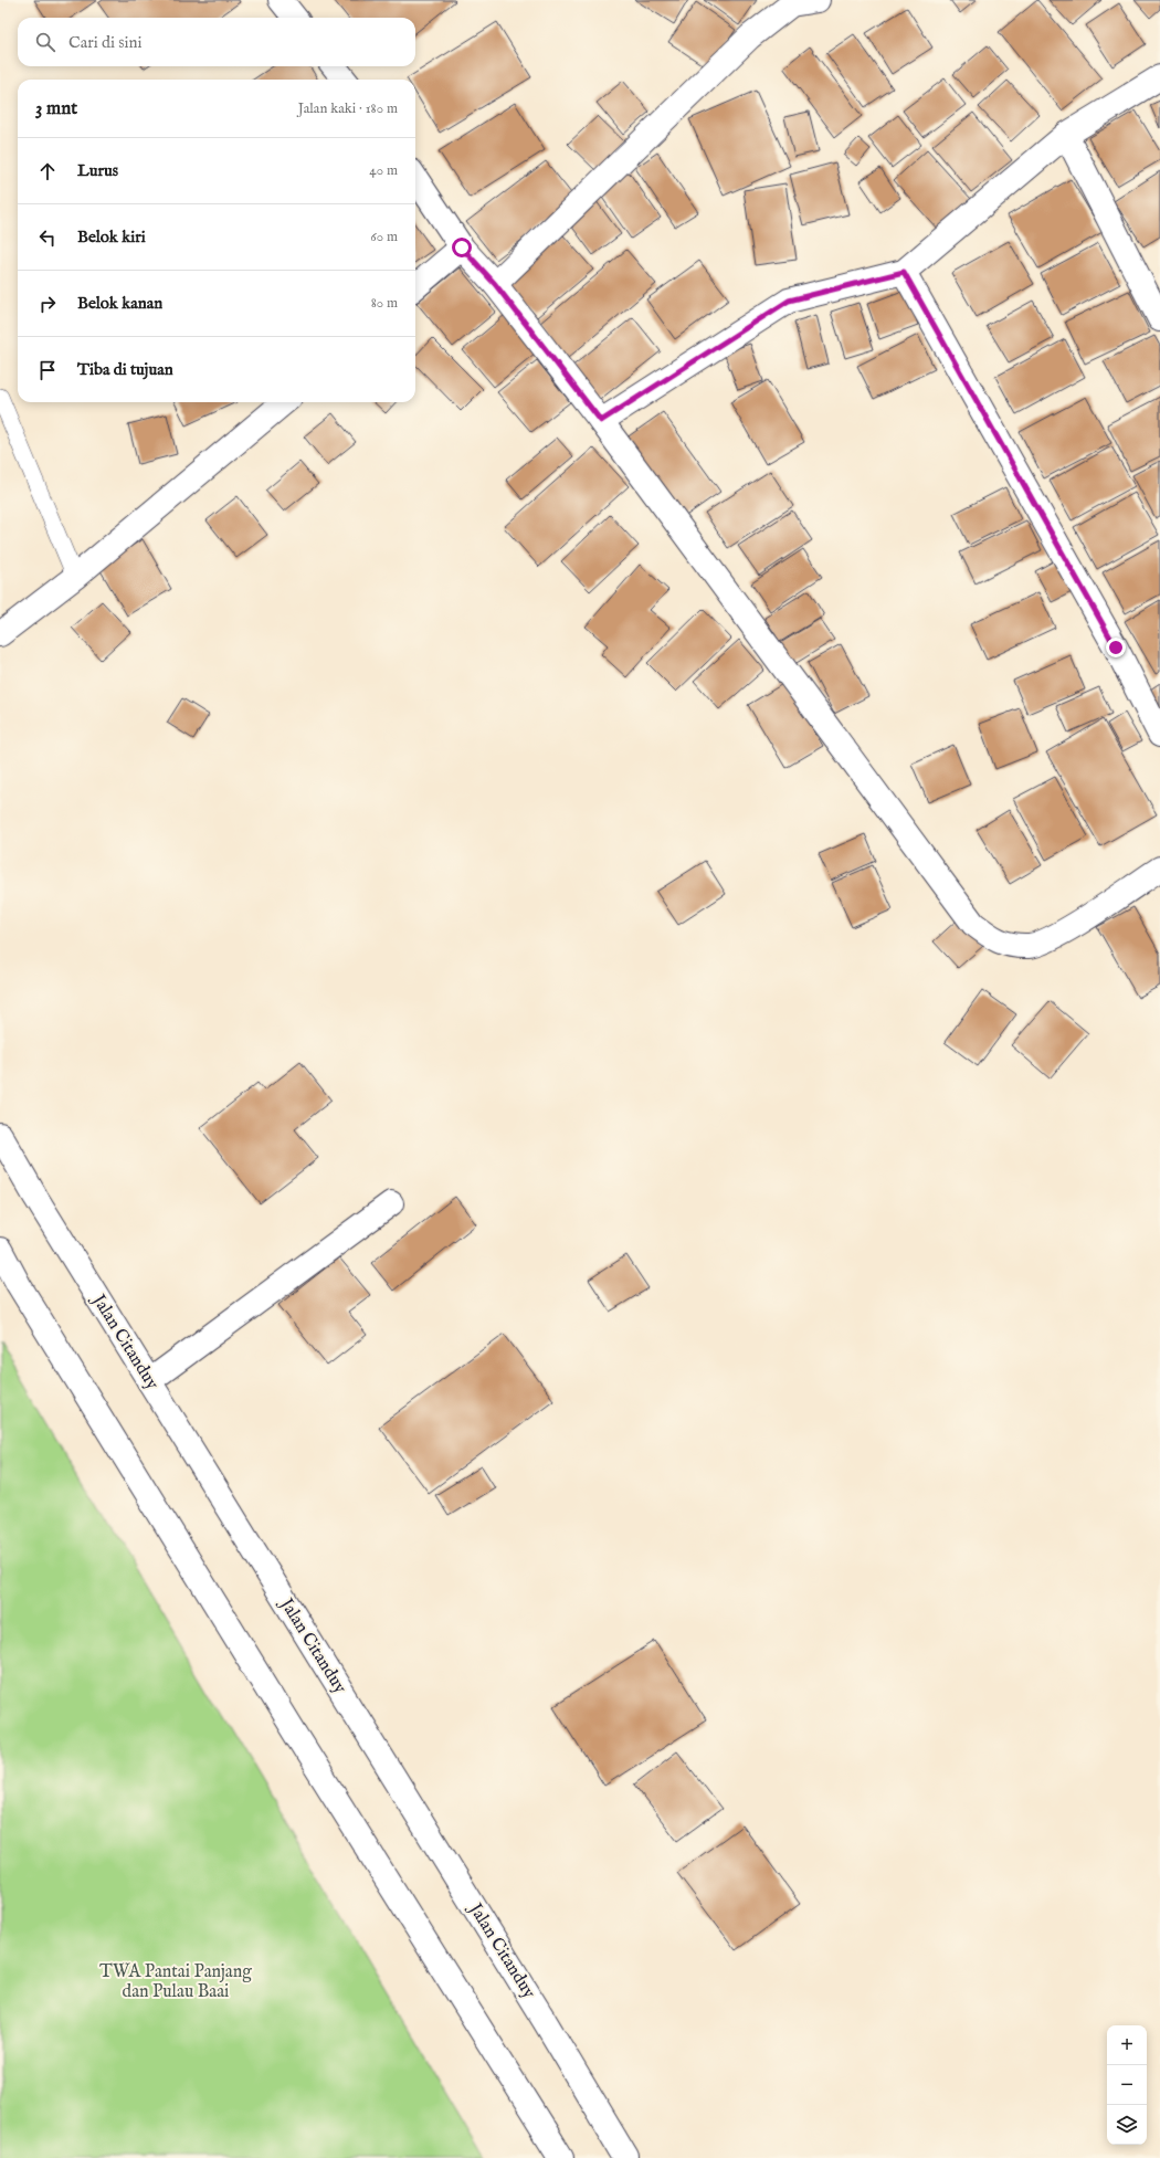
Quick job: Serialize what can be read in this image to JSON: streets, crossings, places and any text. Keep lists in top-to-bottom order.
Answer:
{
  "streets": {
    "street": ["Jalan Citanduy"]
  },
  "parks": ["TWA Pantai Panjang dan Pulau Baai"],
  "page": {
    "search": "Cari di sini",
    "heading": ["3 mnt", "Jalan kaki · 180 m"],
    "list": [
      ["Lurus", "40 m"],
      ["Belok kiri", "60 m"],
      ["Belok kanan", "80 m"],
      "Tiba di tujuan"
    ],
    "map_buttons": ["+", "−"]
  }
}
